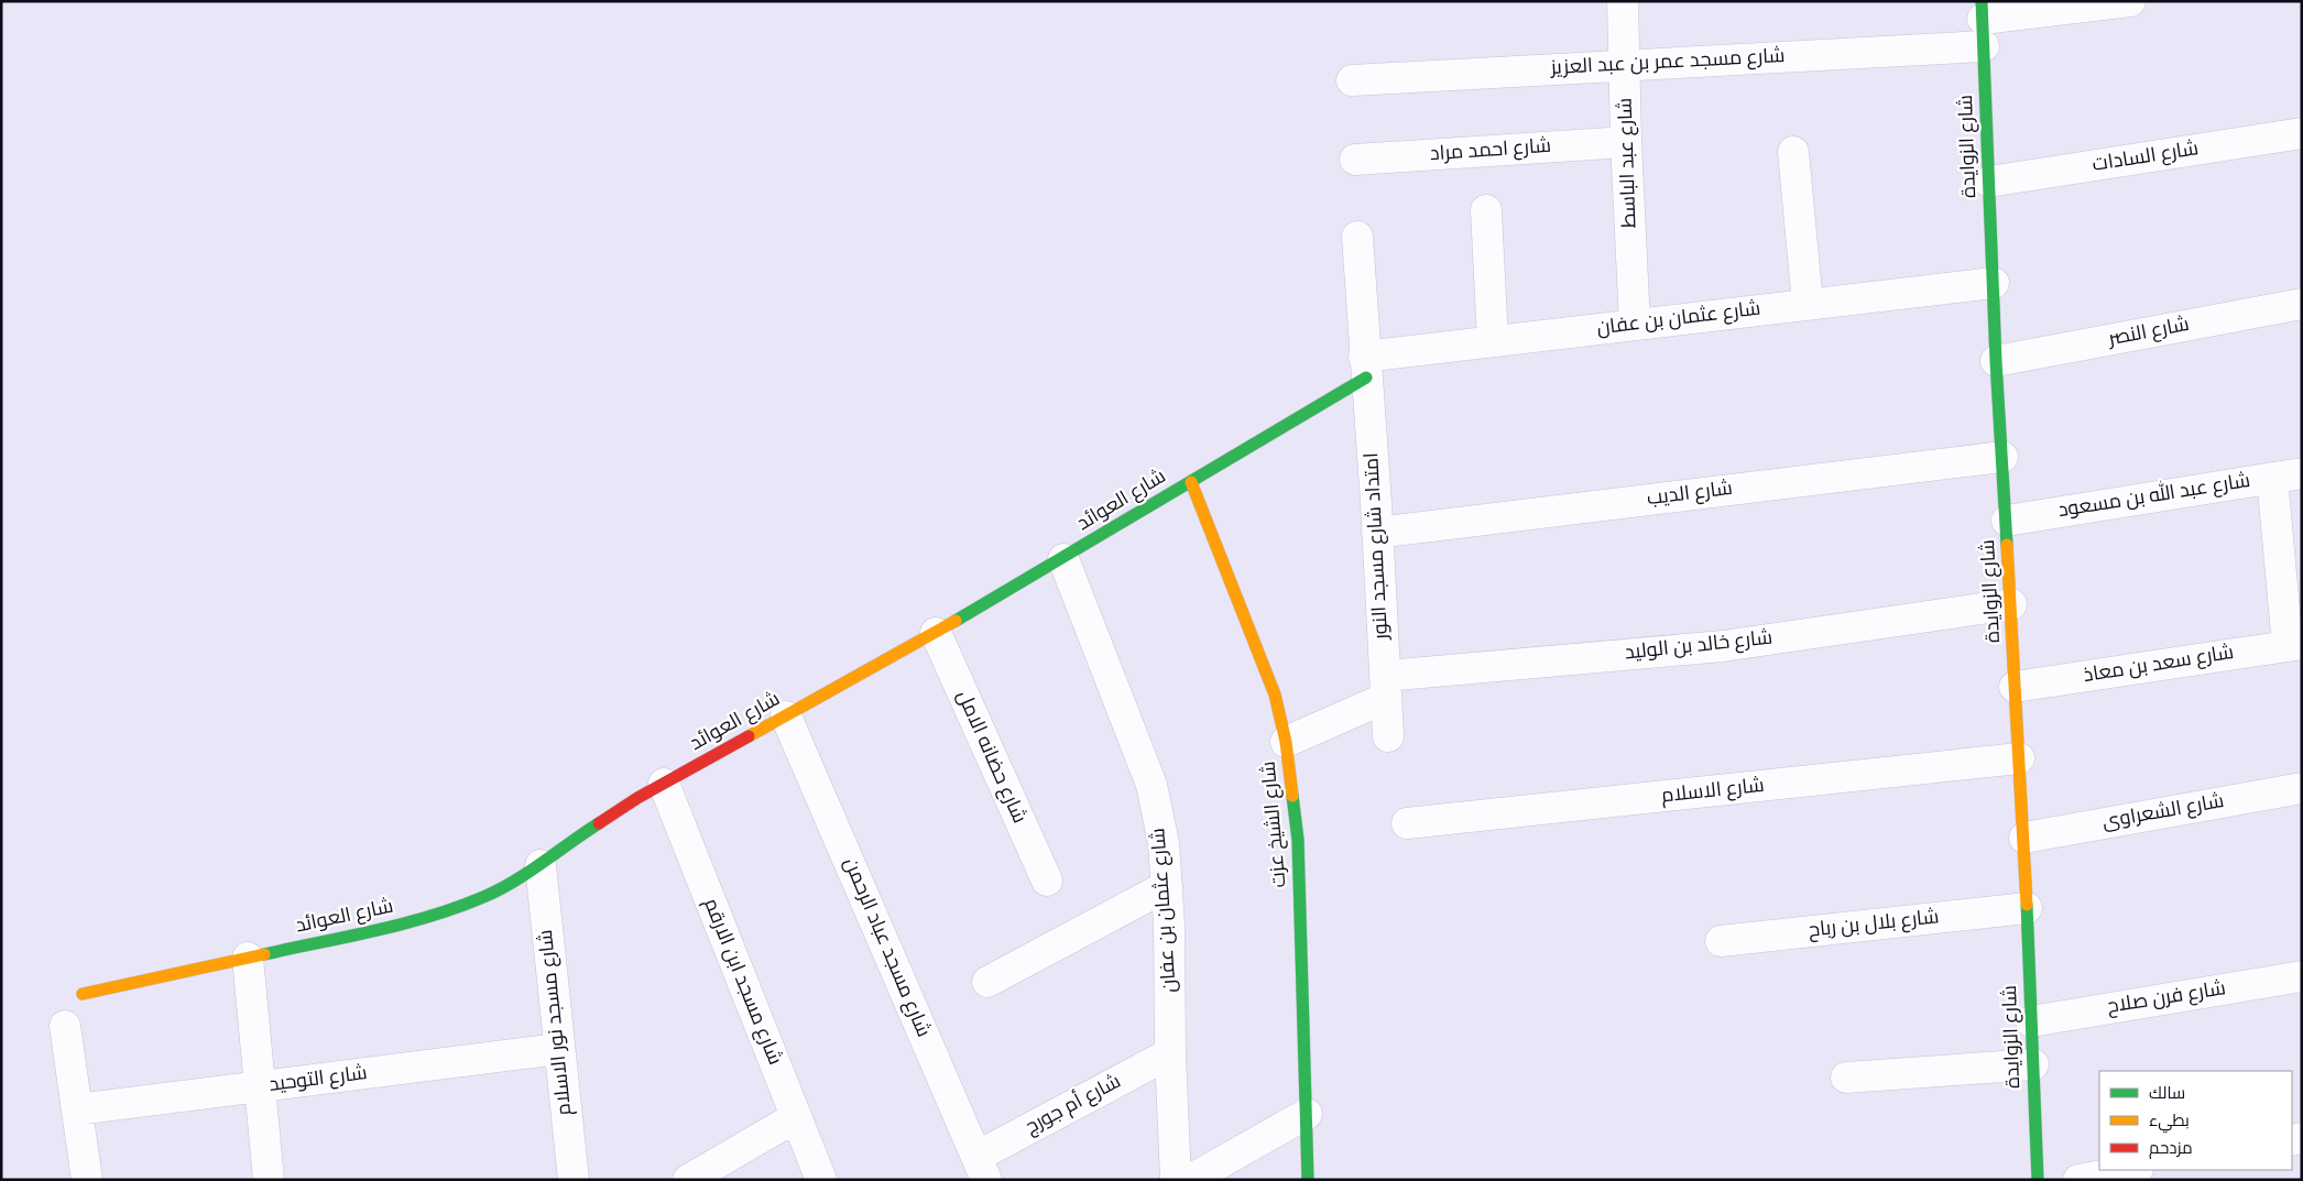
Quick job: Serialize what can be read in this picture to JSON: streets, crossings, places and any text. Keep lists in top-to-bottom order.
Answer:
{
  "streets": {
    "street": [
      "شارع مسجد عمر بن عبد العزيز",
      "شارع الزوايدة",
      "شارع احمد مراد",
      "شارع السادات",
      "شارع عبد الباسط",
      "شارع عثمان بن عفان",
      "شارع النصر",
      "شارع الديب",
      "شارع عبد الله بن مسعود",
      "شارع العوائد",
      "امتداد شارع مسجد النور",
      "شارع خالد بن الوليد",
      "شارع سعد بن معاذ",
      "شارع حضانه الامل",
      "شارع الاسلام",
      "شارع الشعراوى",
      "شارع الشيخ عزت",
      "شارع بلال بن رباح",
      "شارع مسجد عباد الرحمن",
      "شارع مسجد ابن الارقم",
      "شارع فرن صلاح",
      "شارع مسجد نور الاسلام",
      "شارع التوحيد",
      "شارع أم جورج"
    ]
  },
  "crossings": [
    ["شارع مسجد عمر بن عبد العزيز", "شارع الزوايدة"],
    ["شارع مسجد عمر بن عبد العزيز", "شارع عبد الباسط"],
    ["شارع الزوايدة", "شارع السادات"],
    ["شارع الزوايدة", "شارع عثمان بن عفان"],
    ["شارع الزوايدة", "شارع النصر"],
    ["شارع الزوايدة", "شارع الديب"],
    ["شارع الزوايدة", "شارع عبد الله بن مسعود"],
    ["شارع الزوايدة", "شارع خالد بن الوليد"],
    ["شارع الزوايدة", "شارع سعد بن معاذ"],
    ["شارع الزوايدة", "شارع الاسلام"],
    ["شارع الزوايدة", "شارع الشعراوى"],
    ["شارع الزوايدة", "شارع بلال بن رباح"],
    ["شارع الزوايدة", "شارع فرن صلاح"],
    ["شارع احمد مراد", "شارع عبد الباسط"],
    ["شارع عبد الباسط", "شارع عثمان بن عفان"],
    ["شارع عثمان بن عفان", "شارع العوائد"],
    ["شارع عثمان بن عفان", "امتداد شارع مسجد النور"],
    ["شارع عثمان بن عفان", "شارع أم جورج"],
    ["شارع الديب", "امتداد شارع مسجد النور"],
    ["شارع العوائد", "امتداد شارع مسجد النور"],
    ["شارع العوائد", "شارع حضانه الامل"],
    ["شارع العوائد", "شارع الشيخ عزت"],
    ["شارع العوائد", "شارع مسجد عباد الرحمن"],
    ["شارع العوائد", "شارع مسجد ابن الارقم"],
    ["شارع العوائد", "شارع مسجد نور الاسلام"],
    ["امتداد شارع مسجد النور", "شارع خالد بن الوليد"],
    ["شارع خالد بن الوليد", "شارع الشيخ عزت"],
    ["شارع مسجد عباد الرحمن", "شارع أم جورج"],
    ["شارع مسجد نور الاسلام", "شارع التوحيد"]
  ],
  "legend": ["سالك", "بطيء", "مزدحم"]
}
